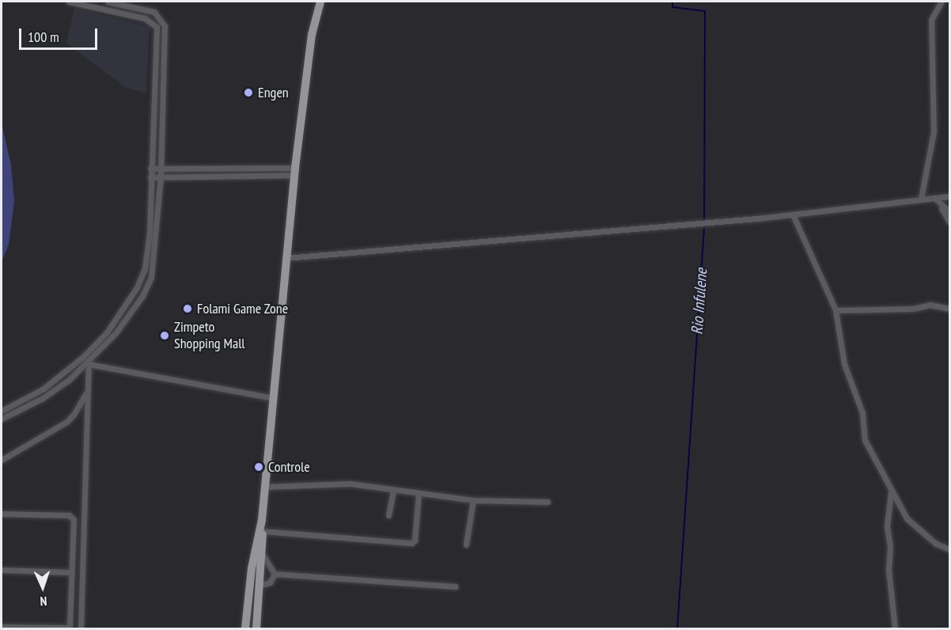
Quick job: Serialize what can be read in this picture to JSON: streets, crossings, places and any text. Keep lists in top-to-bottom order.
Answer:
{
  "water": ["Rio Infulene"],
  "places": [
    "Engen",
    "Folami Game Zone",
    "Zimpeto Shopping Mall",
    "Controle"
  ],
  "scale_bar": "100 m",
  "north": "bottom"
}
